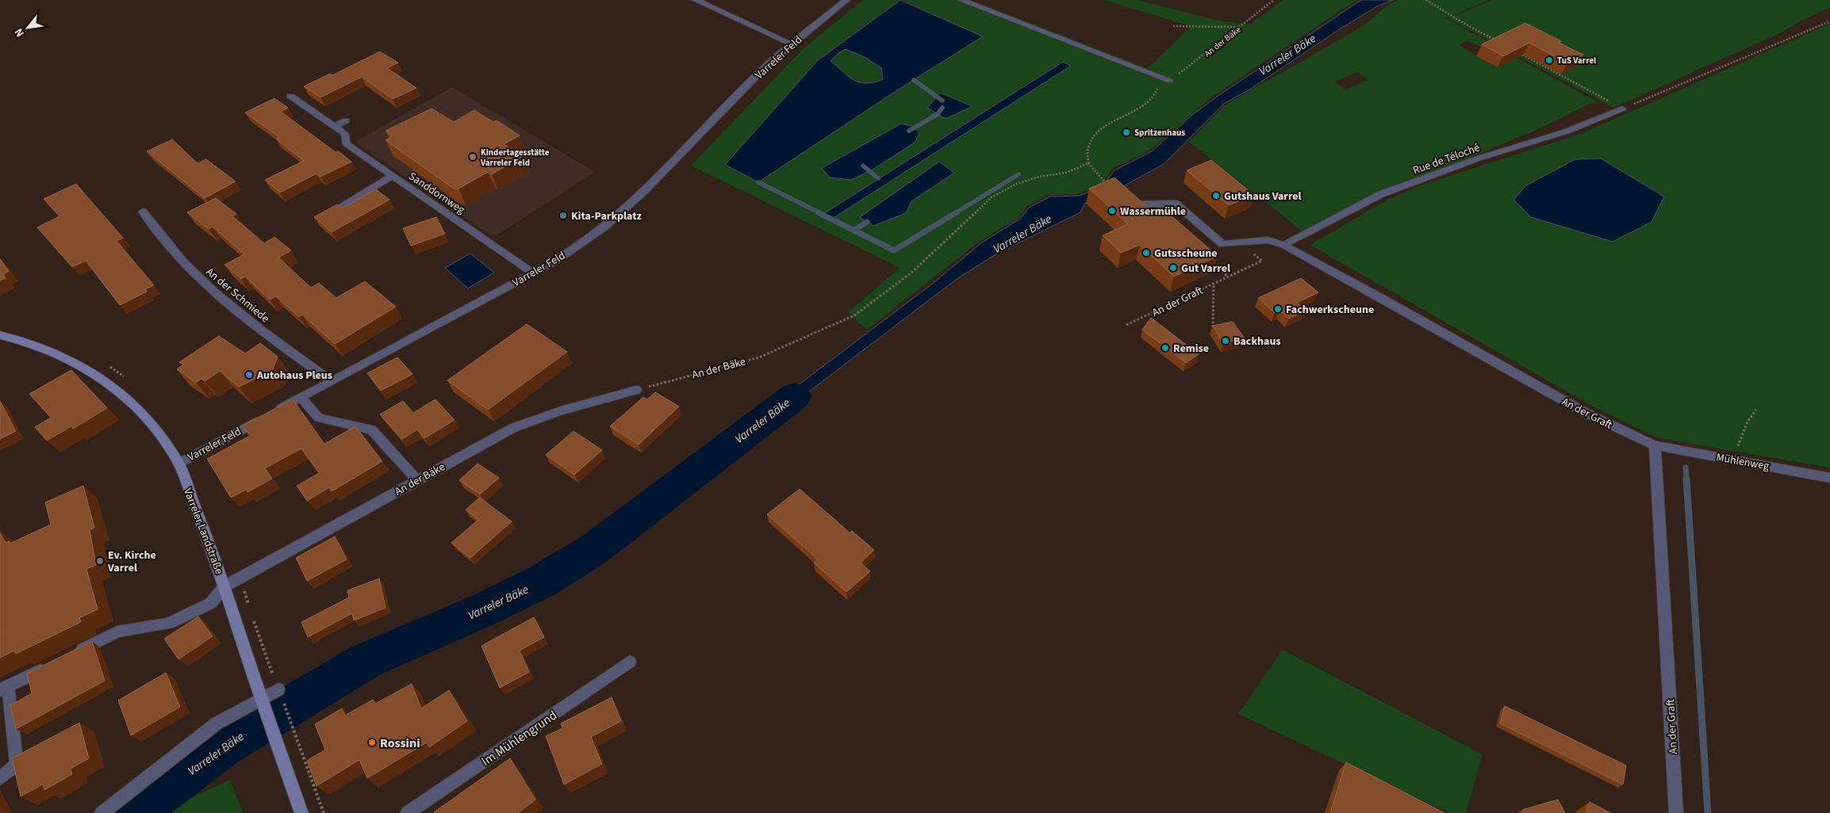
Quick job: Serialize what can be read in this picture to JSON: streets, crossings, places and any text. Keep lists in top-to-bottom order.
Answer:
{
  "streets": {
    "main road": ["Varreler Landstraße"],
    "street": [
      "An der Bäke",
      "Varreler Feld",
      "Rue de Téloché",
      "Sanddornweg",
      "An der Schmiede",
      "An der Graft",
      "Mühlenweg",
      "Im Mühlengrund"
    ]
  },
  "crossings": [
    ["An der Bäke", "Varreler Landstraße"],
    ["Varreler Feld", "Sanddornweg"],
    ["Varreler Feld", "An der Schmiede"],
    ["Varreler Feld", "Varreler Landstraße"],
    ["Rue de Téloché", "An der Graft"],
    ["An der Graft", "Mühlenweg"]
  ],
  "water": ["Varreler Bäke"],
  "places": [
    "TuS Varrel",
    "Spritzenhaus",
    "Kindertagesstätte Varreler Feld",
    "Gutshaus Varrel",
    "Wassermühle",
    "Kita-Parkplatz",
    "Gutsscheune",
    "Gut Varrel",
    "Fachwerkscheune",
    "Backhaus",
    "Remise",
    "Autohaus Pleus",
    "Ev. Kirche Varrel",
    "Rossini"
  ],
  "north": "bottom left"
}
